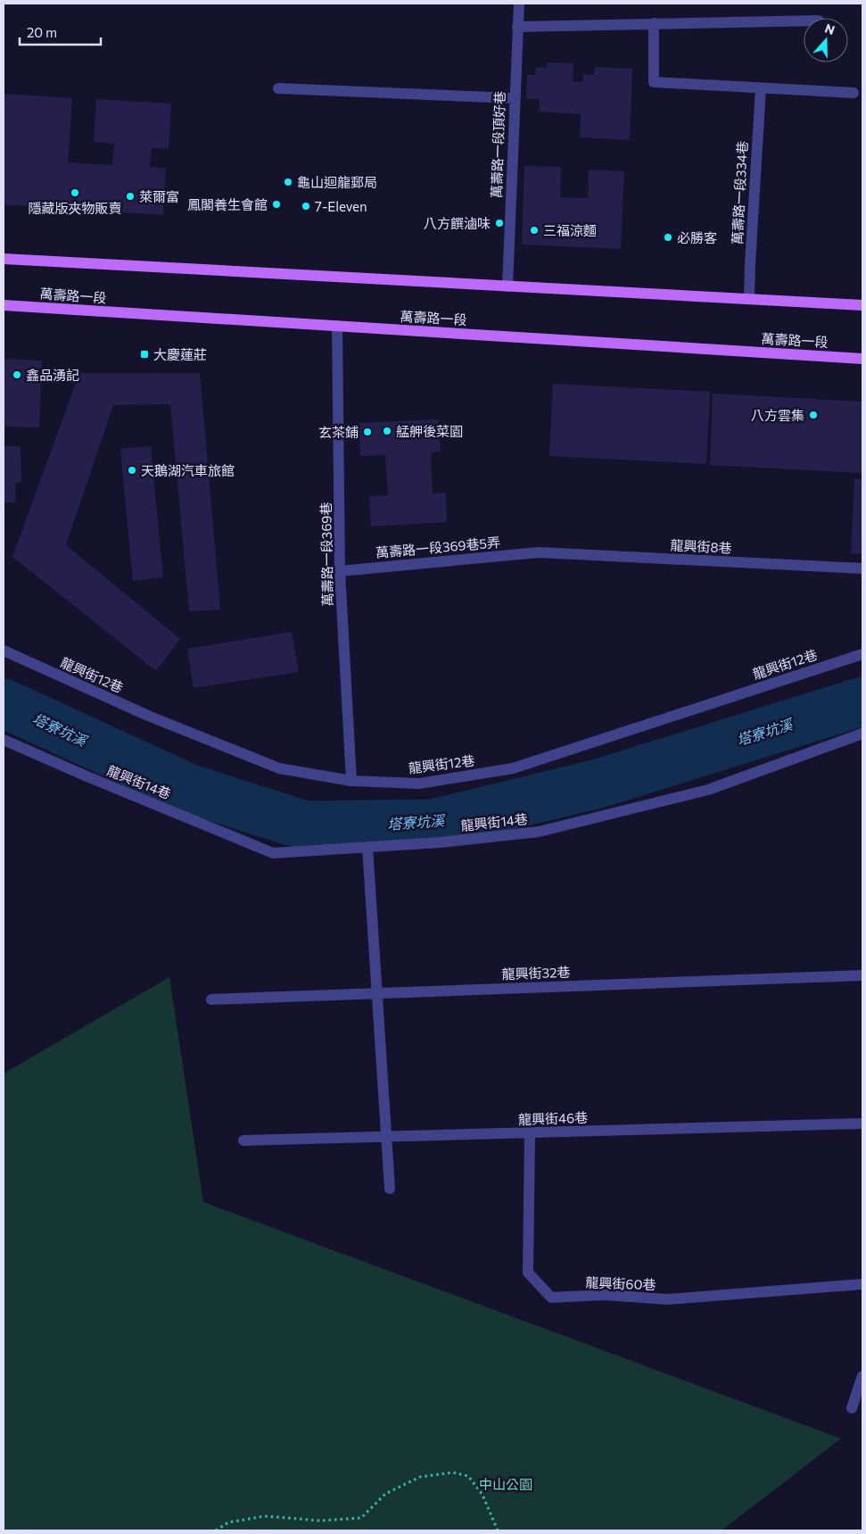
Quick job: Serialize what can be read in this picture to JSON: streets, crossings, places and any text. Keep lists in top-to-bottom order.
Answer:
{
  "streets": {
    "main road": ["萬壽路一段"],
    "lane": [
      "萬壽路一段頂好巷",
      "萬壽路一段334巷",
      "龍興街8巷",
      "萬壽路一段369巷5弄",
      "萬壽路一段369巷",
      "龍興街12巷",
      "龍興街14巷",
      "龍興街32巷",
      "龍興街46巷",
      "龍興街60巷"
    ]
  },
  "crossings": [
    ["萬壽路一段", "萬壽路一段369巷"],
    ["龍興街8巷", "萬壽路一段369巷5弄"],
    ["萬壽路一段369巷5弄", "萬壽路一段369巷"],
    ["萬壽路一段369巷", "龍興街12巷"],
    ["龍興街46巷", "龍興街60巷"]
  ],
  "water": ["塔寮坑溪"],
  "parks": ["中山公園"],
  "places": {
    "other": [
      "龜山迴龍郵局",
      "隱藏版夾物販賣",
      "萊爾富",
      "鳳閣養生會館",
      "7-Eleven",
      "八方饌滷味",
      "三福涼麵",
      "必勝客",
      "鑫品湧記",
      "八方雲集",
      "艋舺後菜園",
      "玄茶鋪",
      "天鵝湖汽車旅館"
    ],
    "transit": ["大慶蓮莊"]
  },
  "scale_bar": "20 m",
  "north": "top"
}
